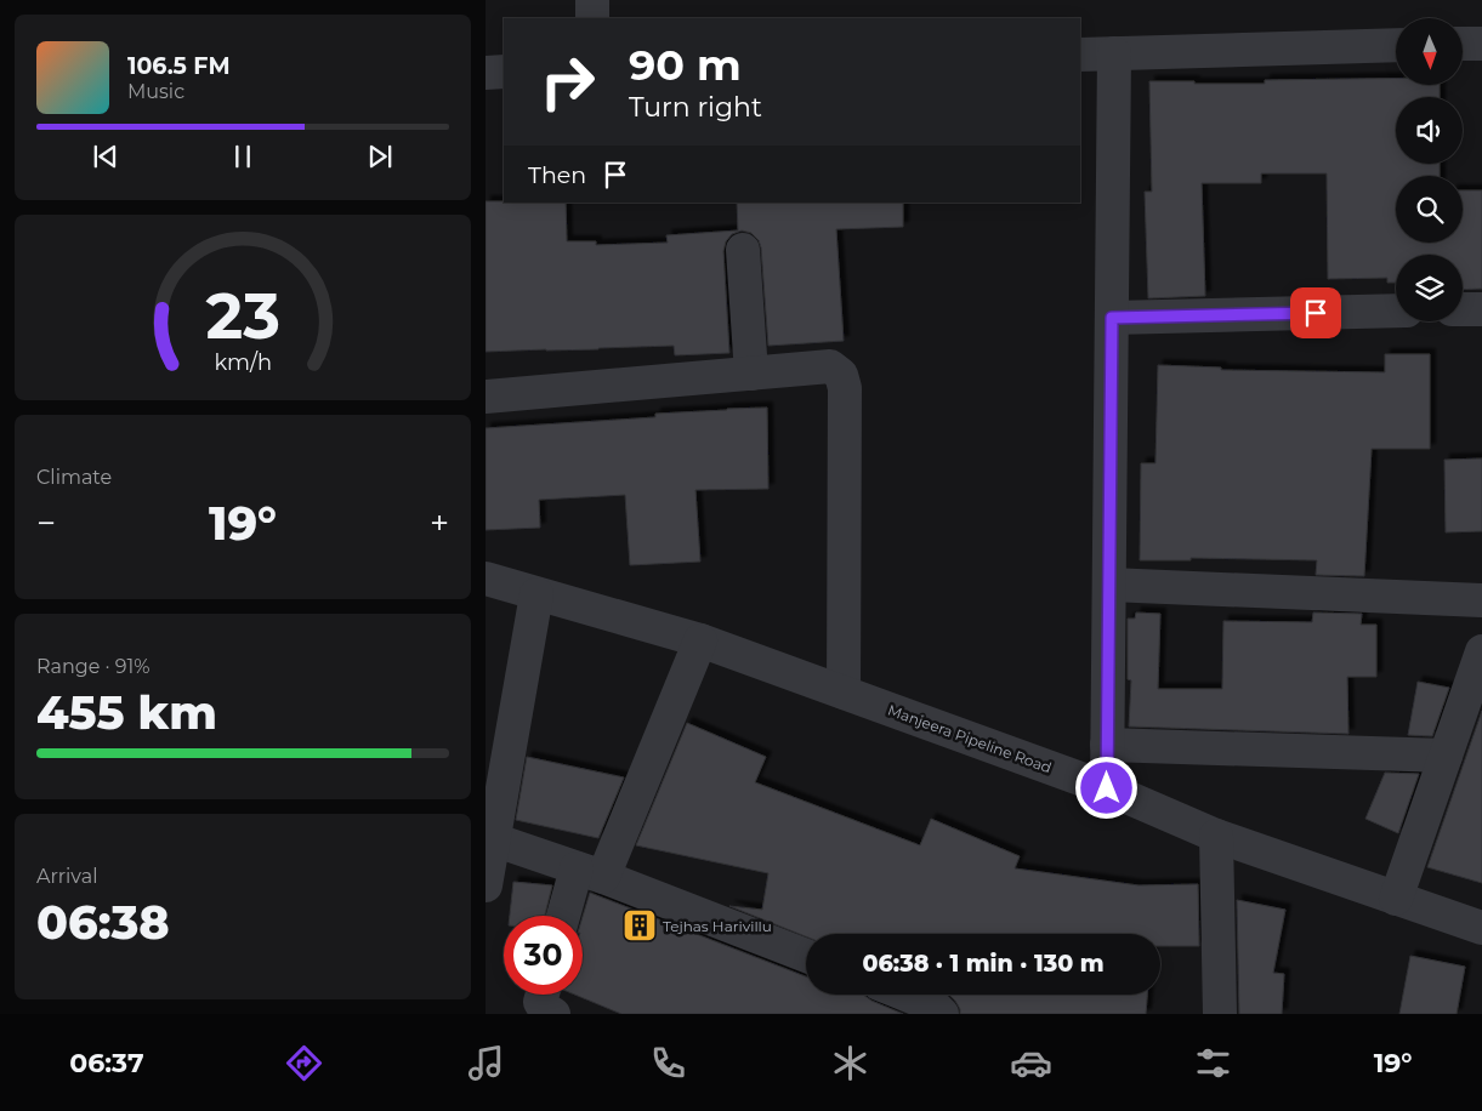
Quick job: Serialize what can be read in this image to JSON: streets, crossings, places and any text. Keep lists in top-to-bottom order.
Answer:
{
  "streets": {
    "street": ["Manjeera Pipeline Road"]
  },
  "places": {
    "building": ["Tejhas Harivillu"]
  },
  "north": "bottom",
  "page": {
    "turn": ["90 m", "Turn right"],
    "song": ["106.5 FM", "Music"],
    "then": "Then",
    "tile": [
      "Climate",
      ["Range · 91%", "455 km"],
      ["Arrival", "06:38"]
    ],
    "heat": ["−", "19°", "+"],
    "limit": "30",
    "trip": "06:38 · 1 min · 130 m",
    "tabs": ["06:37", "19°"],
    "gauge": ["23", "km/h"]
  }
}
